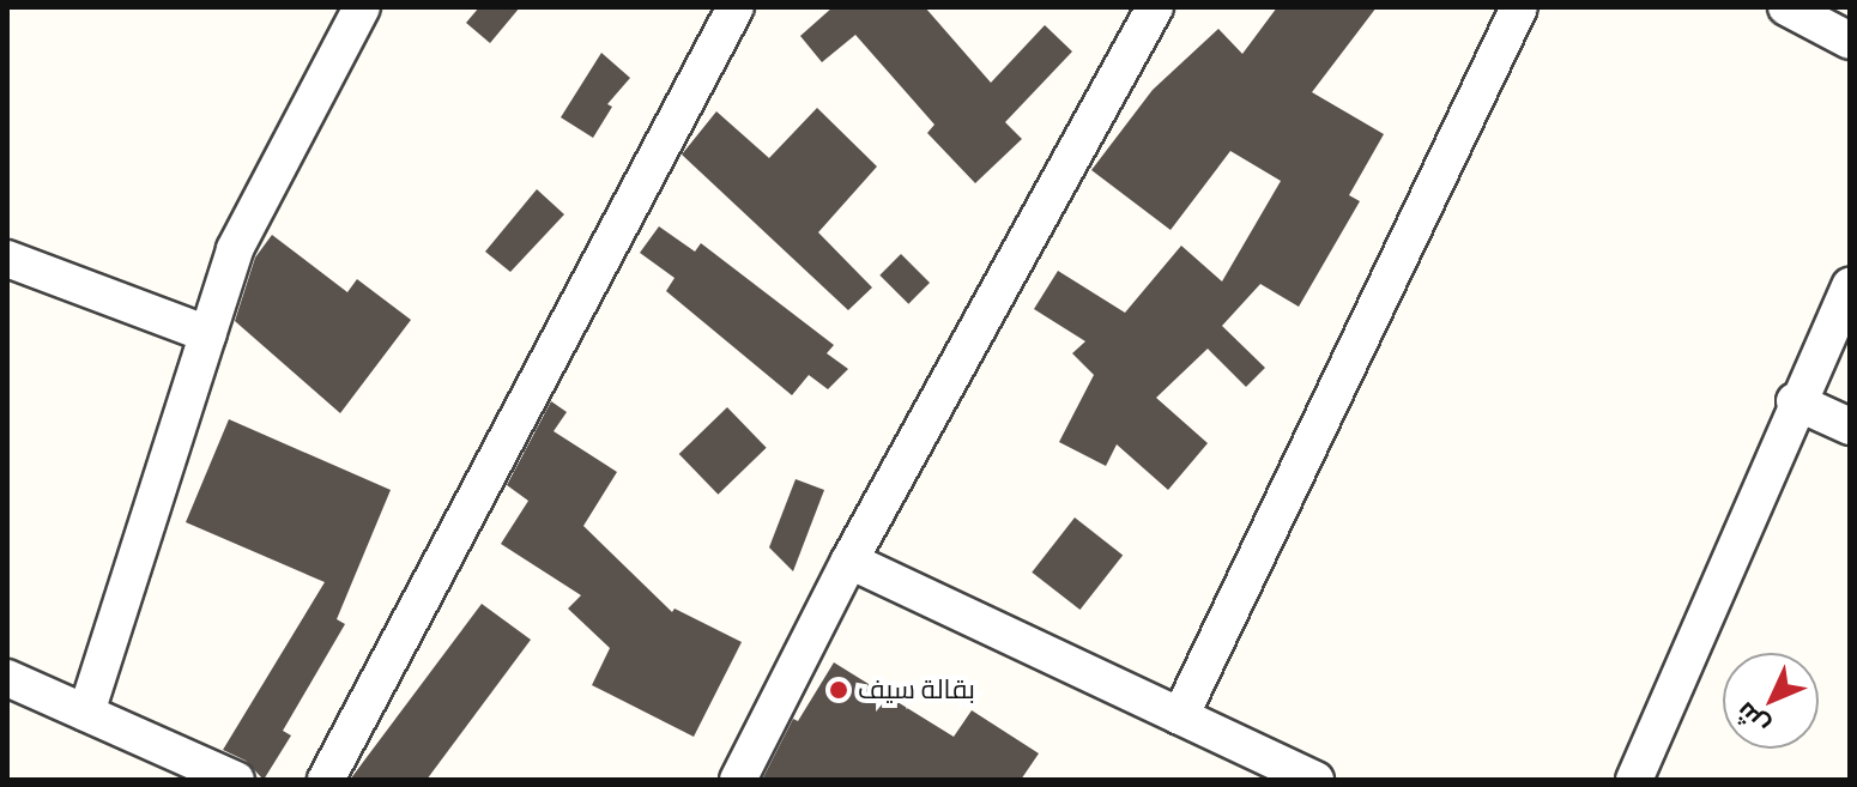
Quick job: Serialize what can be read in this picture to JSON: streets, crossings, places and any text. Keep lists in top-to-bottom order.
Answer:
{
  "places": ["بقالة سيف"],
  "north": "bottom left"
}
